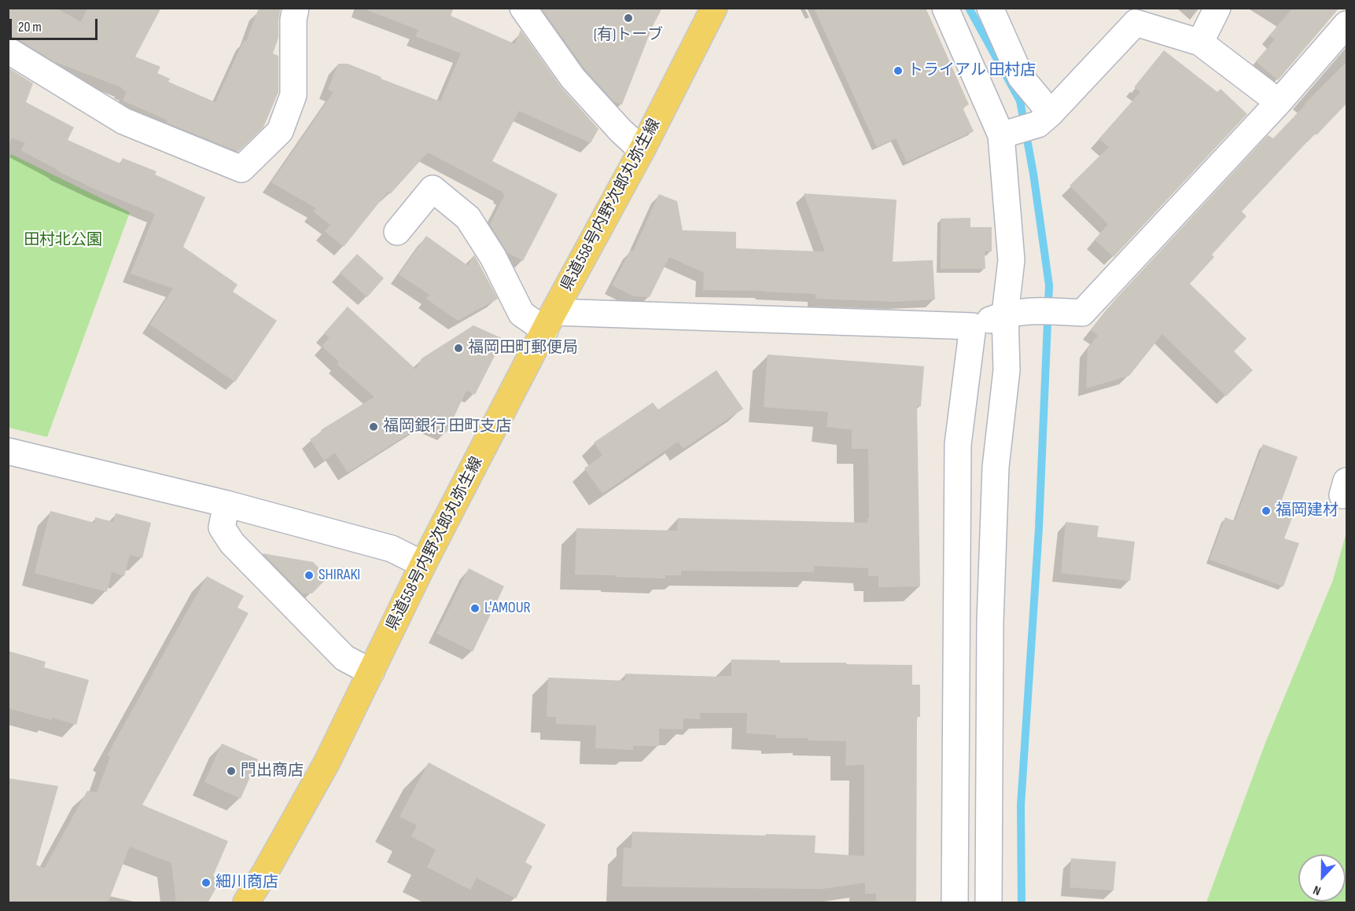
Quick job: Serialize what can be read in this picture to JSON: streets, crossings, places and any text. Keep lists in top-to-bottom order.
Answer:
{
  "streets": {
    "main road": ["県道558号内野次郎丸弥生線"]
  },
  "parks": ["田村北公園"],
  "places": [
    "(有)トーブ",
    "トライアル 田村店",
    "福岡田町郵便局",
    "福岡銀行 田町支店",
    "福岡建材",
    "SHIRAKI",
    "L'AMOUR",
    "門出商店",
    "細川商店"
  ],
  "scale_bar": "20 m",
  "north": "bottom"
}
